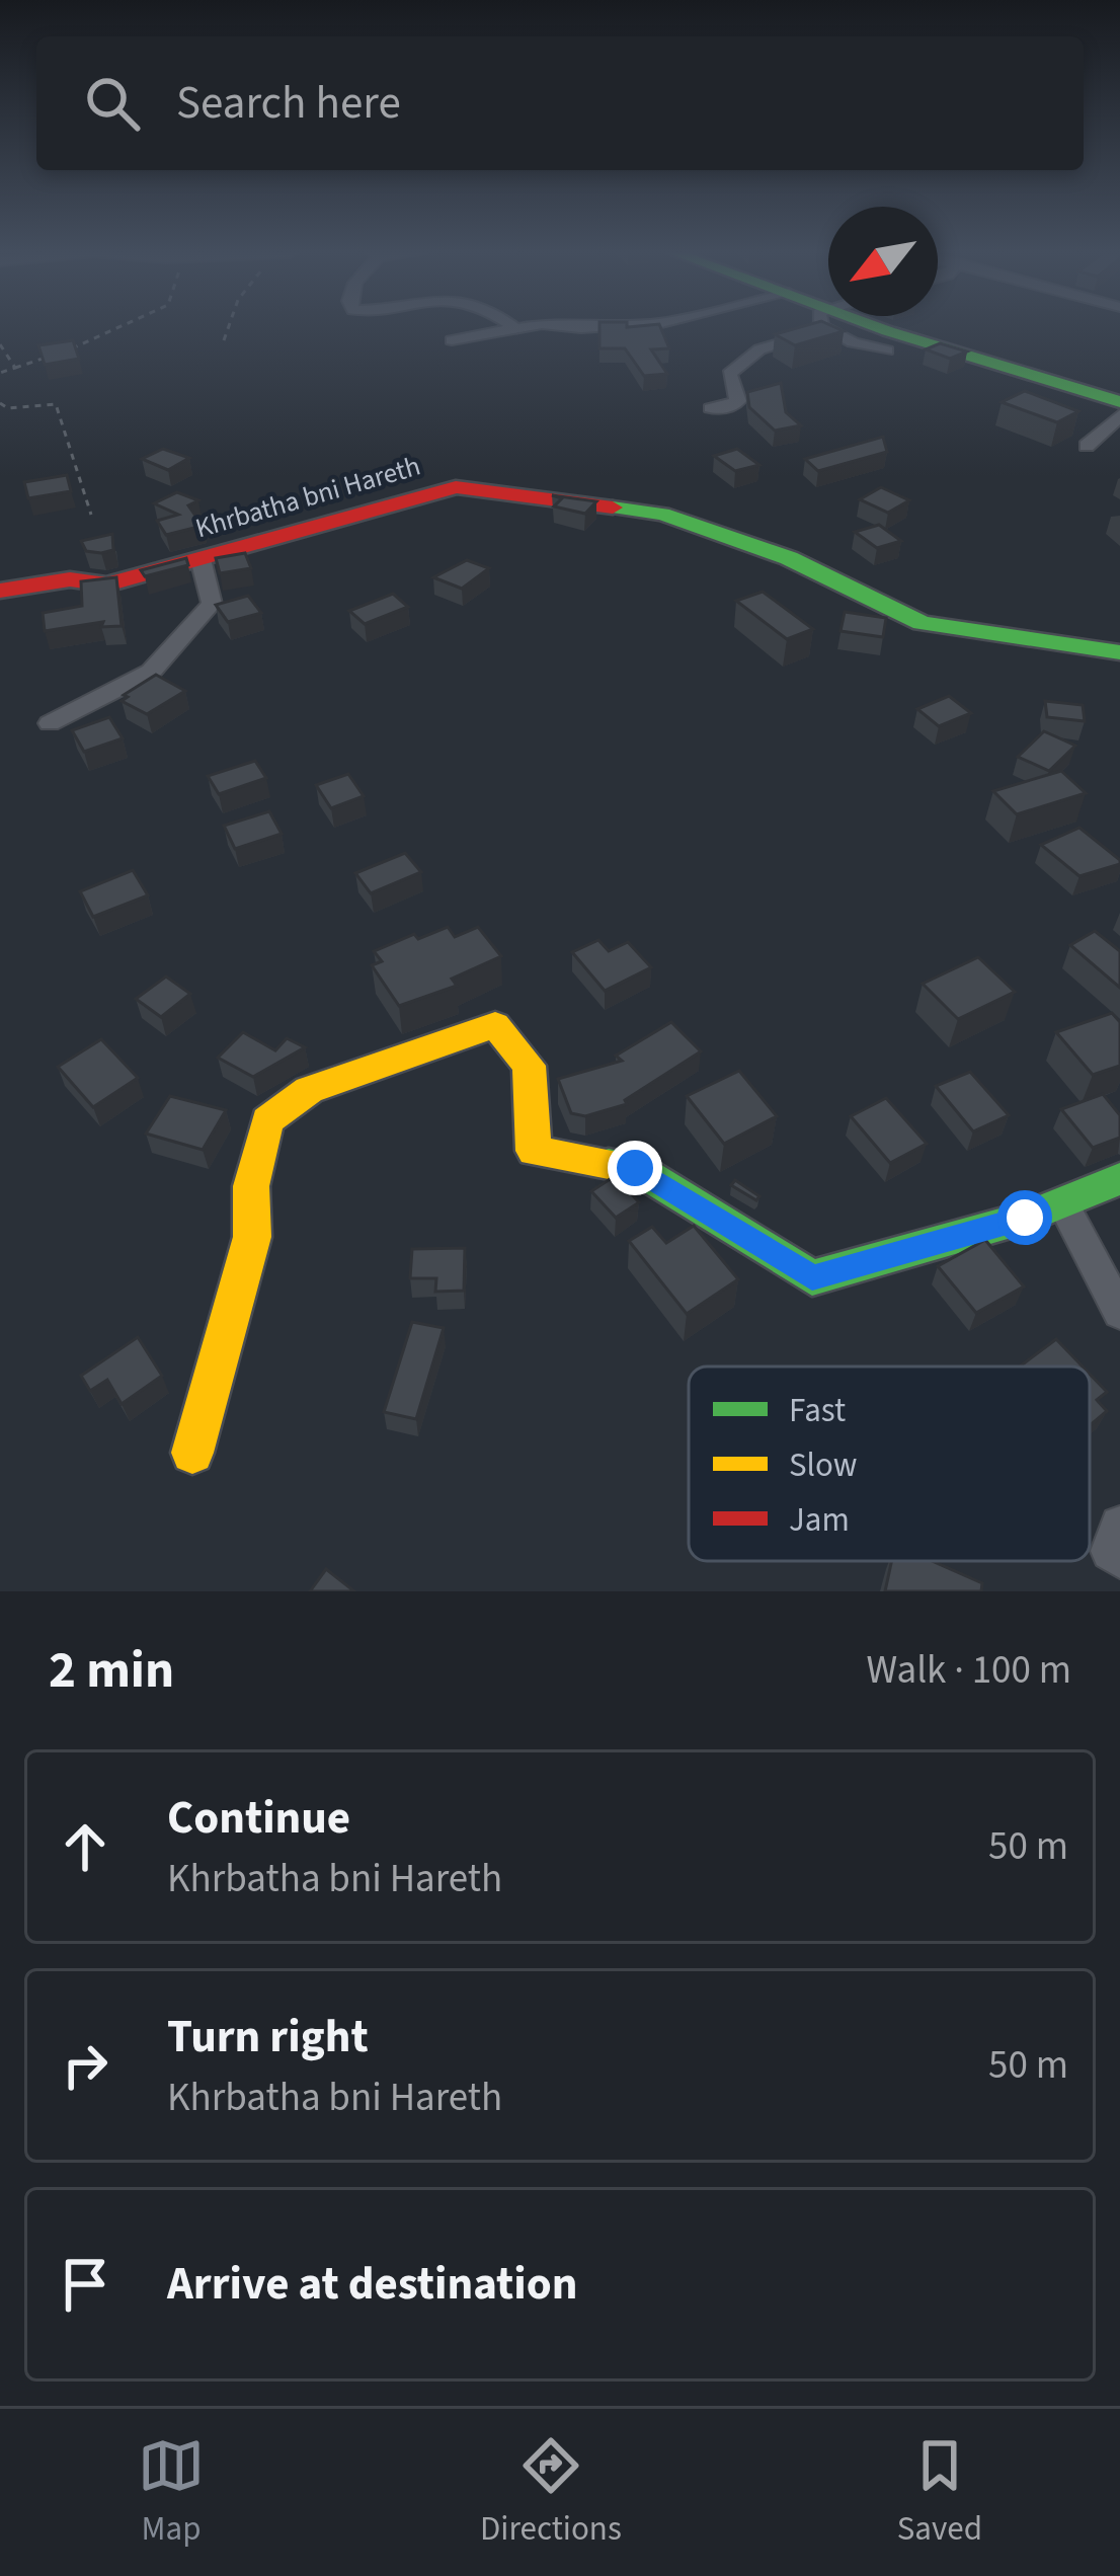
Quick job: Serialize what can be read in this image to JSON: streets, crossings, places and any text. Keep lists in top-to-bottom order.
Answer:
{
  "streets": {
    "street": ["Khrbatha bni Hareth"]
  },
  "legend": ["Fast", "Slow", "Jam"],
  "north": "bottom left",
  "page": {
    "search": "Search here",
    "heading": ["2 min", "Walk · 100 m"],
    "list": [
      ["Continue", "Khrbatha bni Hareth", "50 m"],
      ["Turn right", "Khrbatha bni Hareth", "50 m"],
      "Arrive at destination"
    ],
    "nav": ["Map", "Directions", "Saved"]
  }
}
